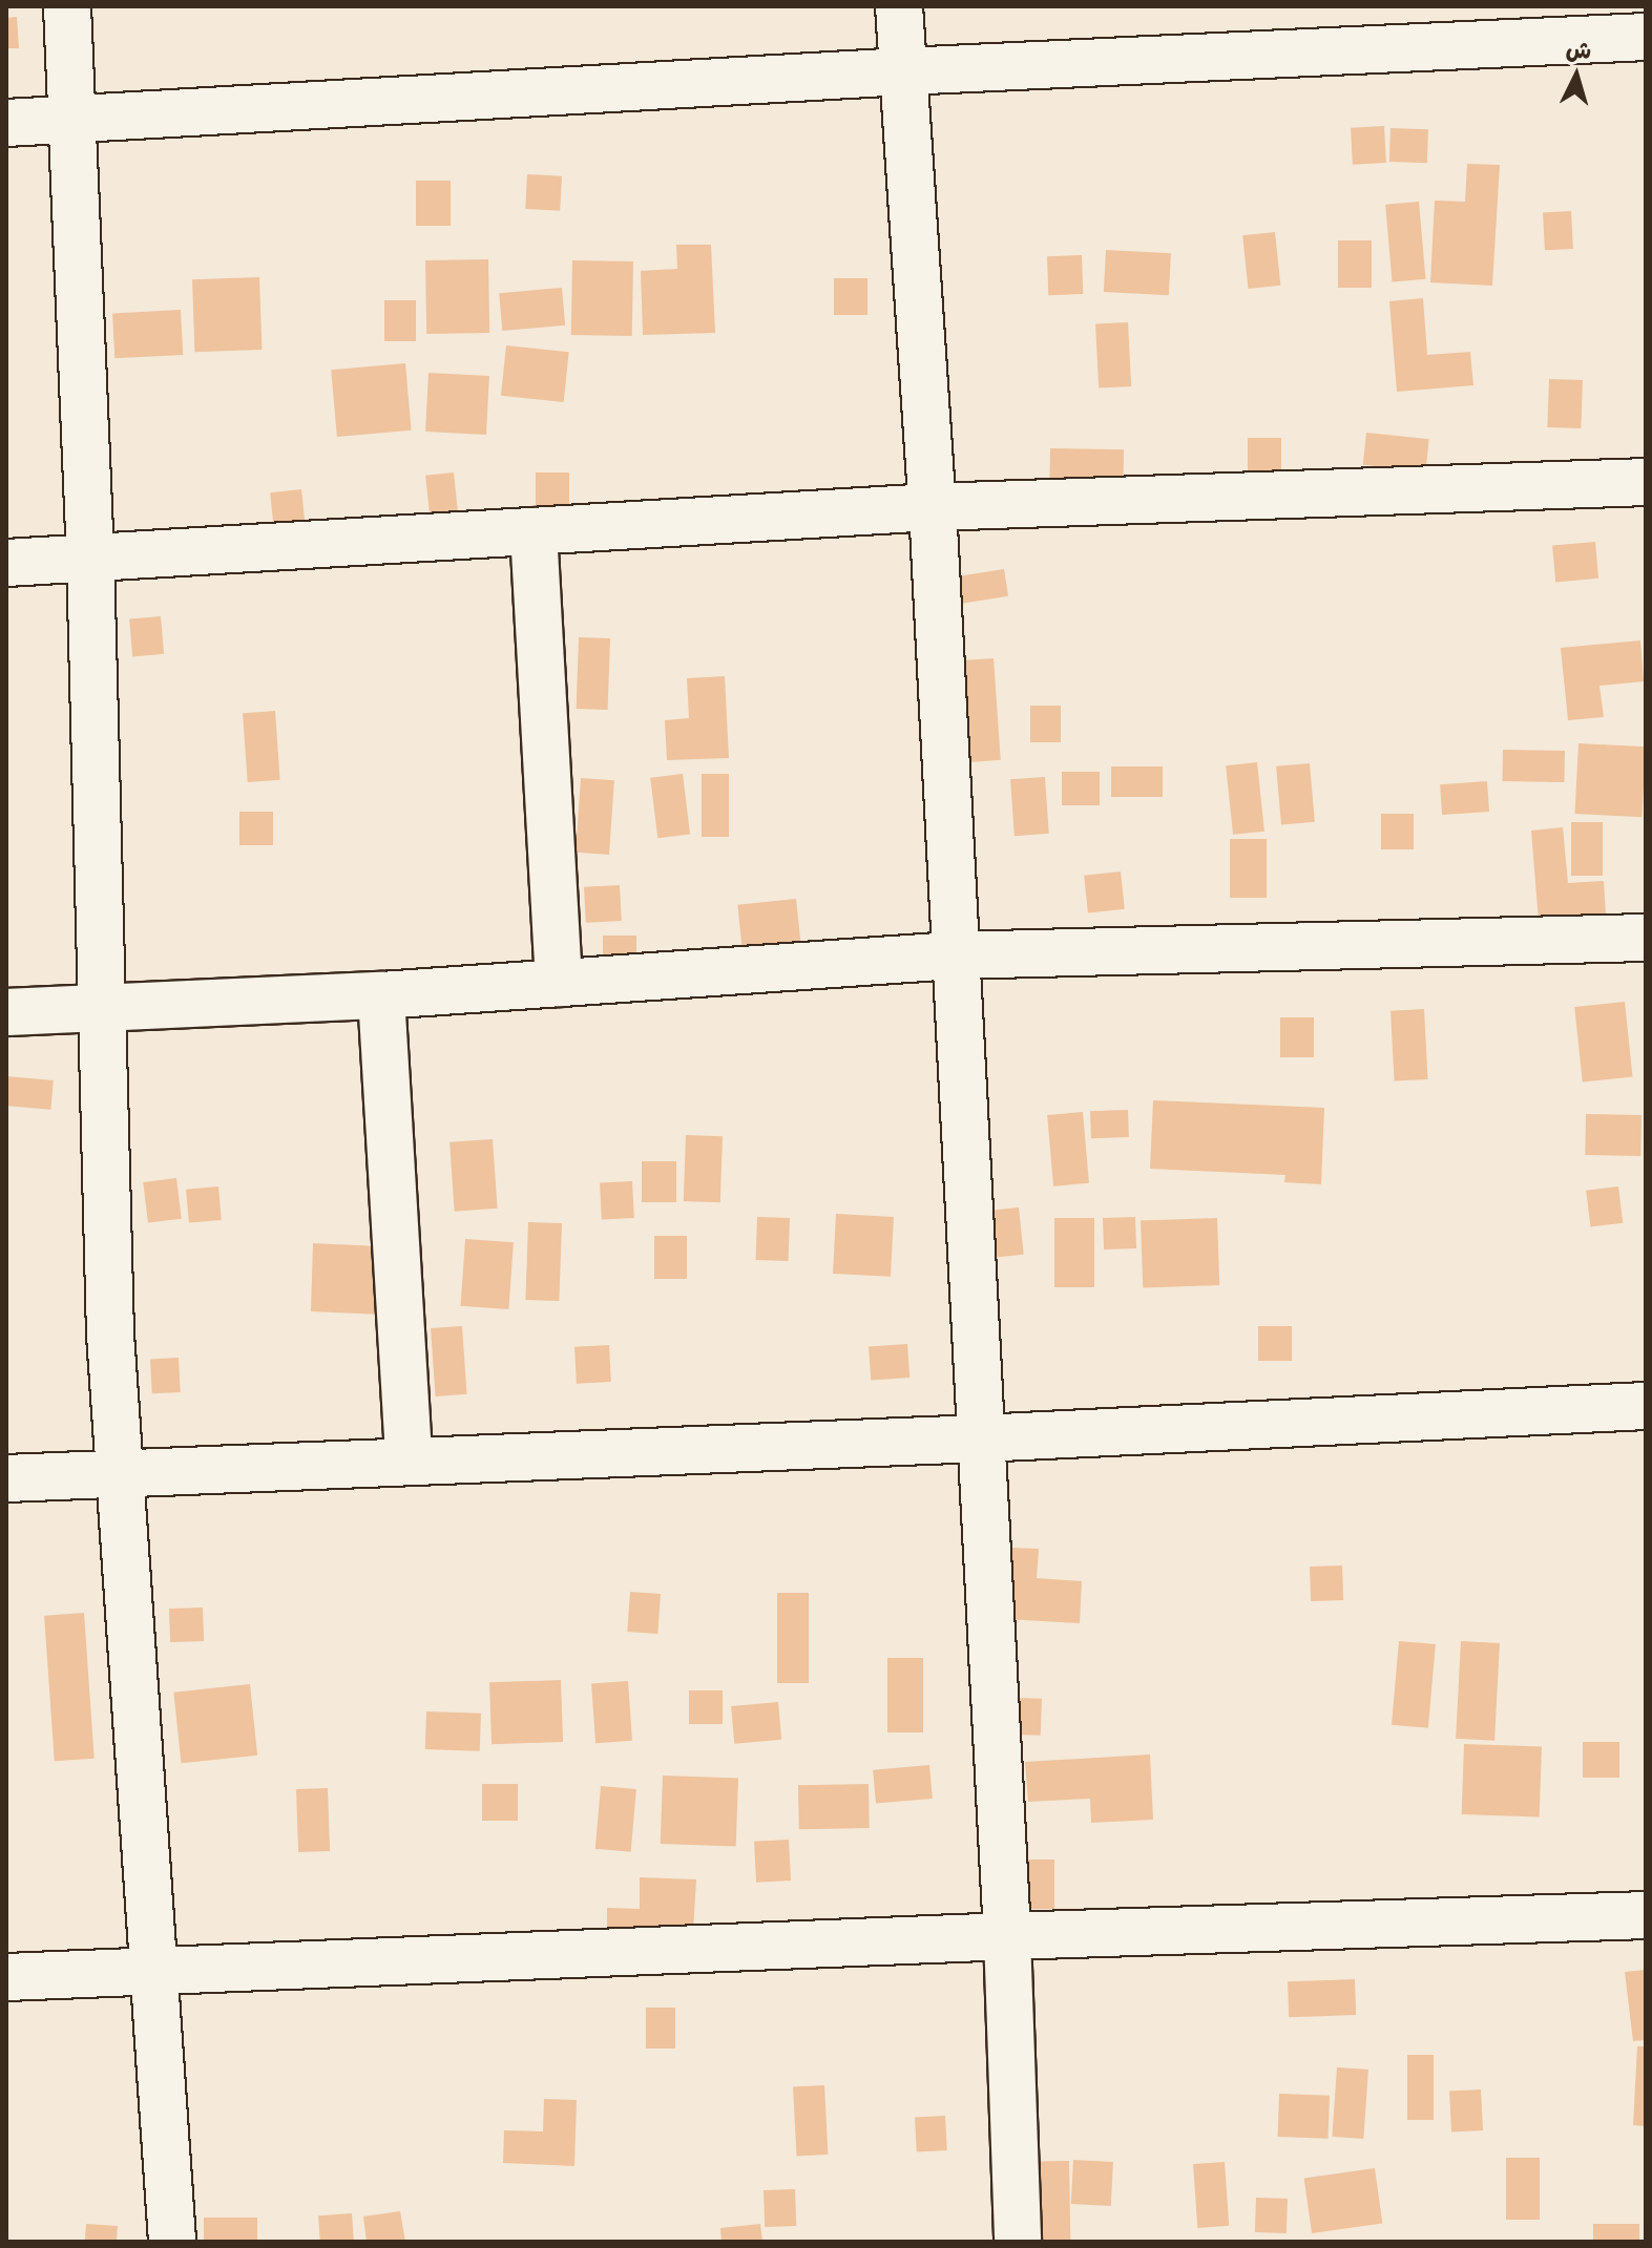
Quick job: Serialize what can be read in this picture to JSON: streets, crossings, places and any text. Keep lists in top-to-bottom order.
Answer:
{
  "north": "top"
}
